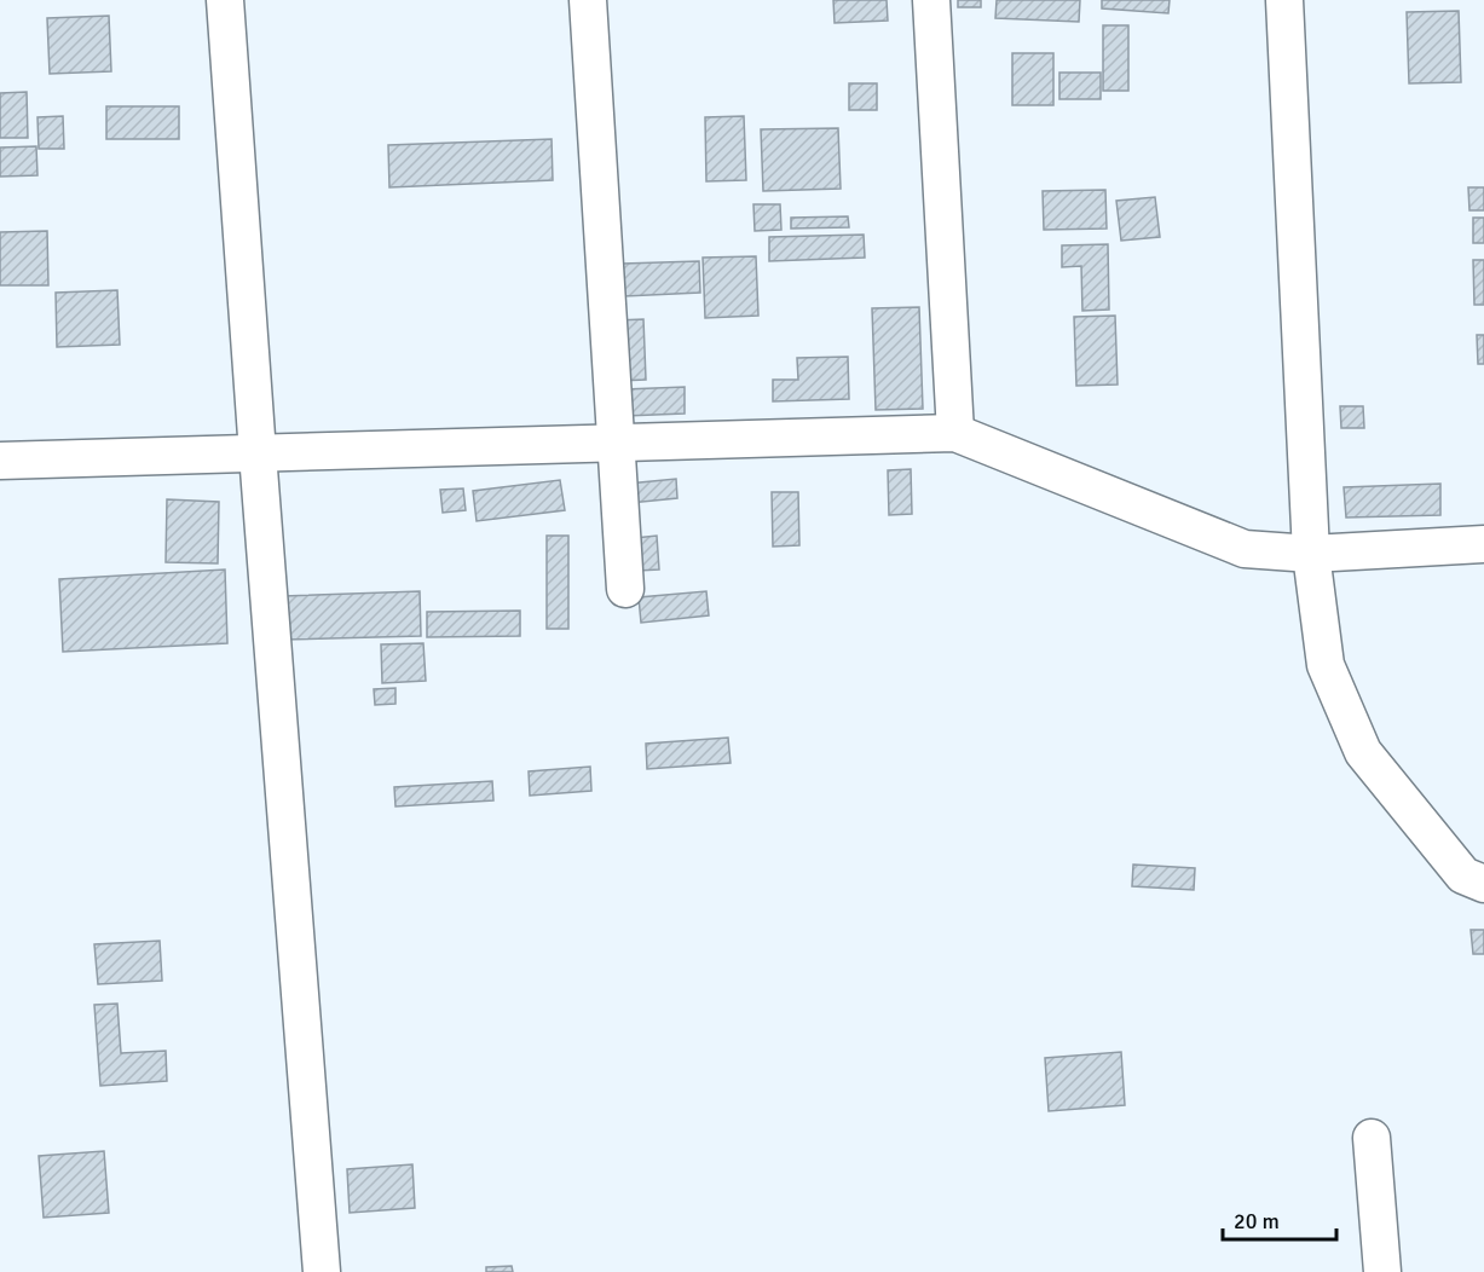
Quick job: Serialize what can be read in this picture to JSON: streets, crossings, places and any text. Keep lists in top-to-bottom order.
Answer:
{
  "scale_bar": "20 m"
}
